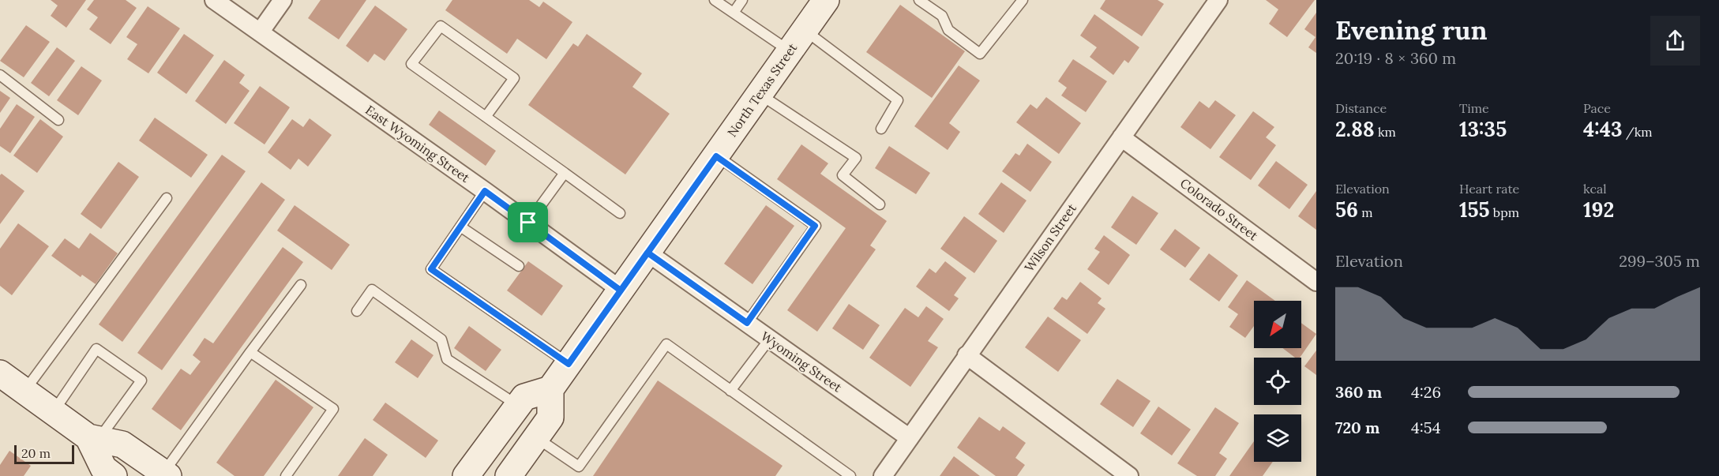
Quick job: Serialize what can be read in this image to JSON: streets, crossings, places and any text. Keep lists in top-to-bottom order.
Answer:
{
  "streets": {
    "main road": ["North Texas Street"],
    "street": [
      "East Wyoming Street",
      "Colorado Street",
      "Wilson Street",
      "Wyoming Street"
    ]
  },
  "crossings": [
    ["North Texas Street", "East Wyoming Street"],
    ["North Texas Street", "Wyoming Street"],
    ["Colorado Street", "Wilson Street"],
    ["Wilson Street", "Wyoming Street"]
  ],
  "scale_bar": "20 m",
  "north": "bottom left",
  "page": {
    "heading": ["Evening run", "20:19 · 8 × 360 m"],
    "stats": [
      ["Distance", "2.88 km"],
      ["Time", "13:35"],
      ["Pace", "4:43 /km"],
      ["Elevation", "56 m"],
      ["Heart rate", "155 bpm"],
      ["kcal", "192"]
    ],
    "chart": ["Elevation", "299–305 m"],
    "list": [
      {
        "name": "360 m",
        "note": "4:26"
      },
      {
        "name": "720 m",
        "note": "4:54"
      }
    ],
    "scale": "20 m"
  }
}
